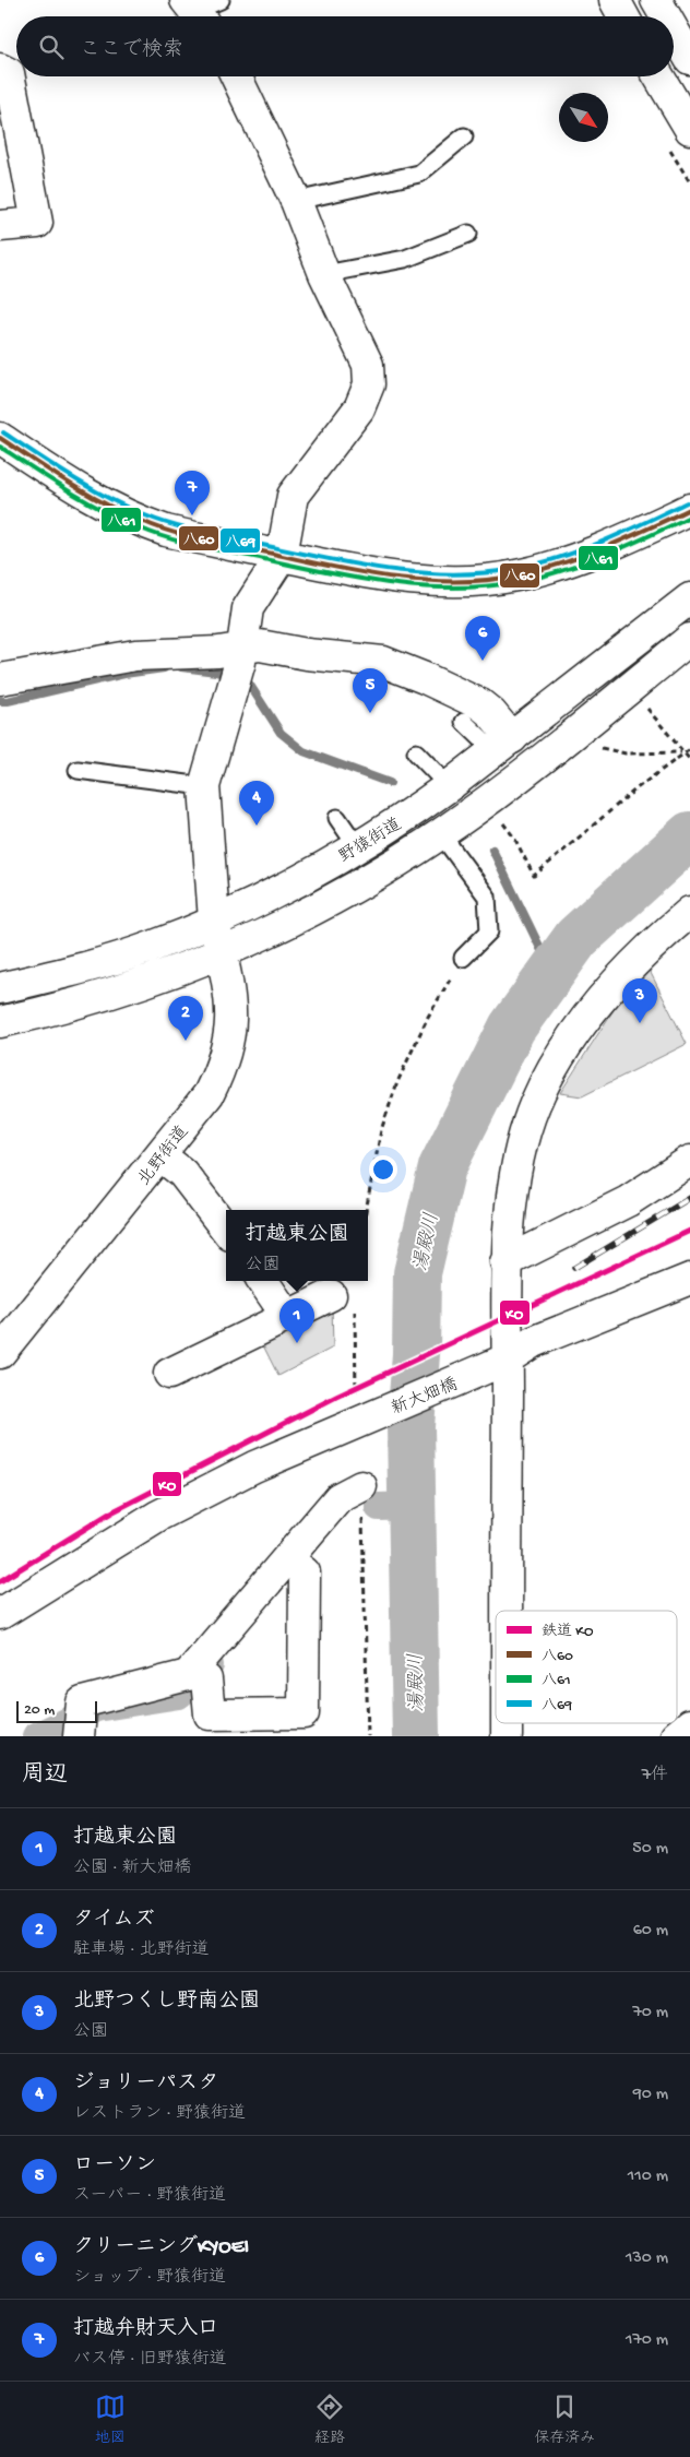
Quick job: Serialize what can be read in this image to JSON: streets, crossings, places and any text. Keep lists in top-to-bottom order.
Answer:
{
  "streets": {
    "main road": ["野猿街道", "北野街道", "新大畑橋"]
  },
  "crossings": [
    ["野猿街道", "北野街道"]
  ],
  "water": ["湯殿川"],
  "lines": [
    "transit line 八69",
    "transit line 八60",
    "transit line 八61",
    "rail line KO"
  ],
  "legend": [
    "鉄道 KO",
    "八60",
    "八61",
    "八69"
  ],
  "scale_bar": "20 m",
  "north": "bottom right",
  "page": {
    "search": "ここで検索",
    "pins": [
      "7",
      "6",
      "5",
      "4",
      "3",
      "2",
      "1"
    ],
    "popup": ["打越東公園", "公園"],
    "scale": "20 m",
    "heading": ["周辺", "7件"],
    "list": [
      {
        "mark": "1",
        "name": "打越東公園",
        "note": "公園 · 新大畑橋",
        "value": "50 m"
      },
      {
        "mark": "2",
        "name": "タイムズ",
        "note": "駐車場 · 北野街道",
        "value": "60 m"
      },
      {
        "mark": "3",
        "name": "北野つくし野南公園",
        "note": "公園",
        "value": "70 m"
      },
      {
        "mark": "4",
        "name": "ジョリーパスタ",
        "note": "レストラン · 野猿街道",
        "value": "90 m"
      },
      {
        "mark": "5",
        "name": "ローソン",
        "note": "スーパー · 野猿街道",
        "value": "110 m"
      },
      {
        "mark": "6",
        "name": "クリーニングKYOEI",
        "note": "ショップ · 野猿街道",
        "value": "130 m"
      },
      {
        "mark": "7",
        "name": "打越弁財天入口",
        "note": "バス停 · 旧野猿街道",
        "value": "170 m"
      }
    ],
    "nav": ["地図", "経路", "保存済み"]
  }
}
